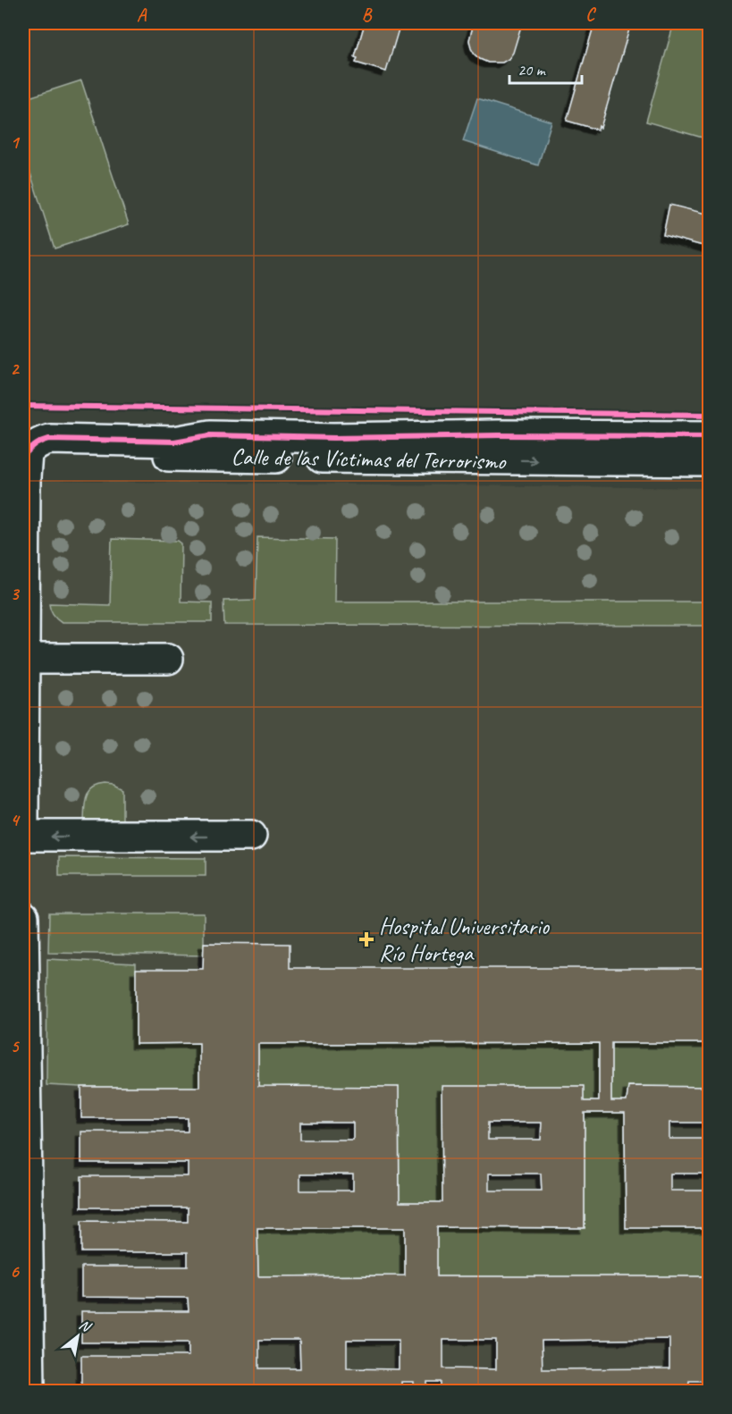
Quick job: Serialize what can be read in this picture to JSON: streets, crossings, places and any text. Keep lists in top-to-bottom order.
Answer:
{
  "streets": {
    "street": ["Calle de las Víctimas del Terrorismo"]
  },
  "places": {
    "health": ["Hospital Universitario Río Hortega"]
  },
  "scale_bar": "20 m",
  "north": "top right",
  "grid": {
    "columns": ["A", "B", "C"],
    "rows": [
      "1",
      "2",
      "3",
      "4",
      "5",
      "6"
    ]
  }
}
